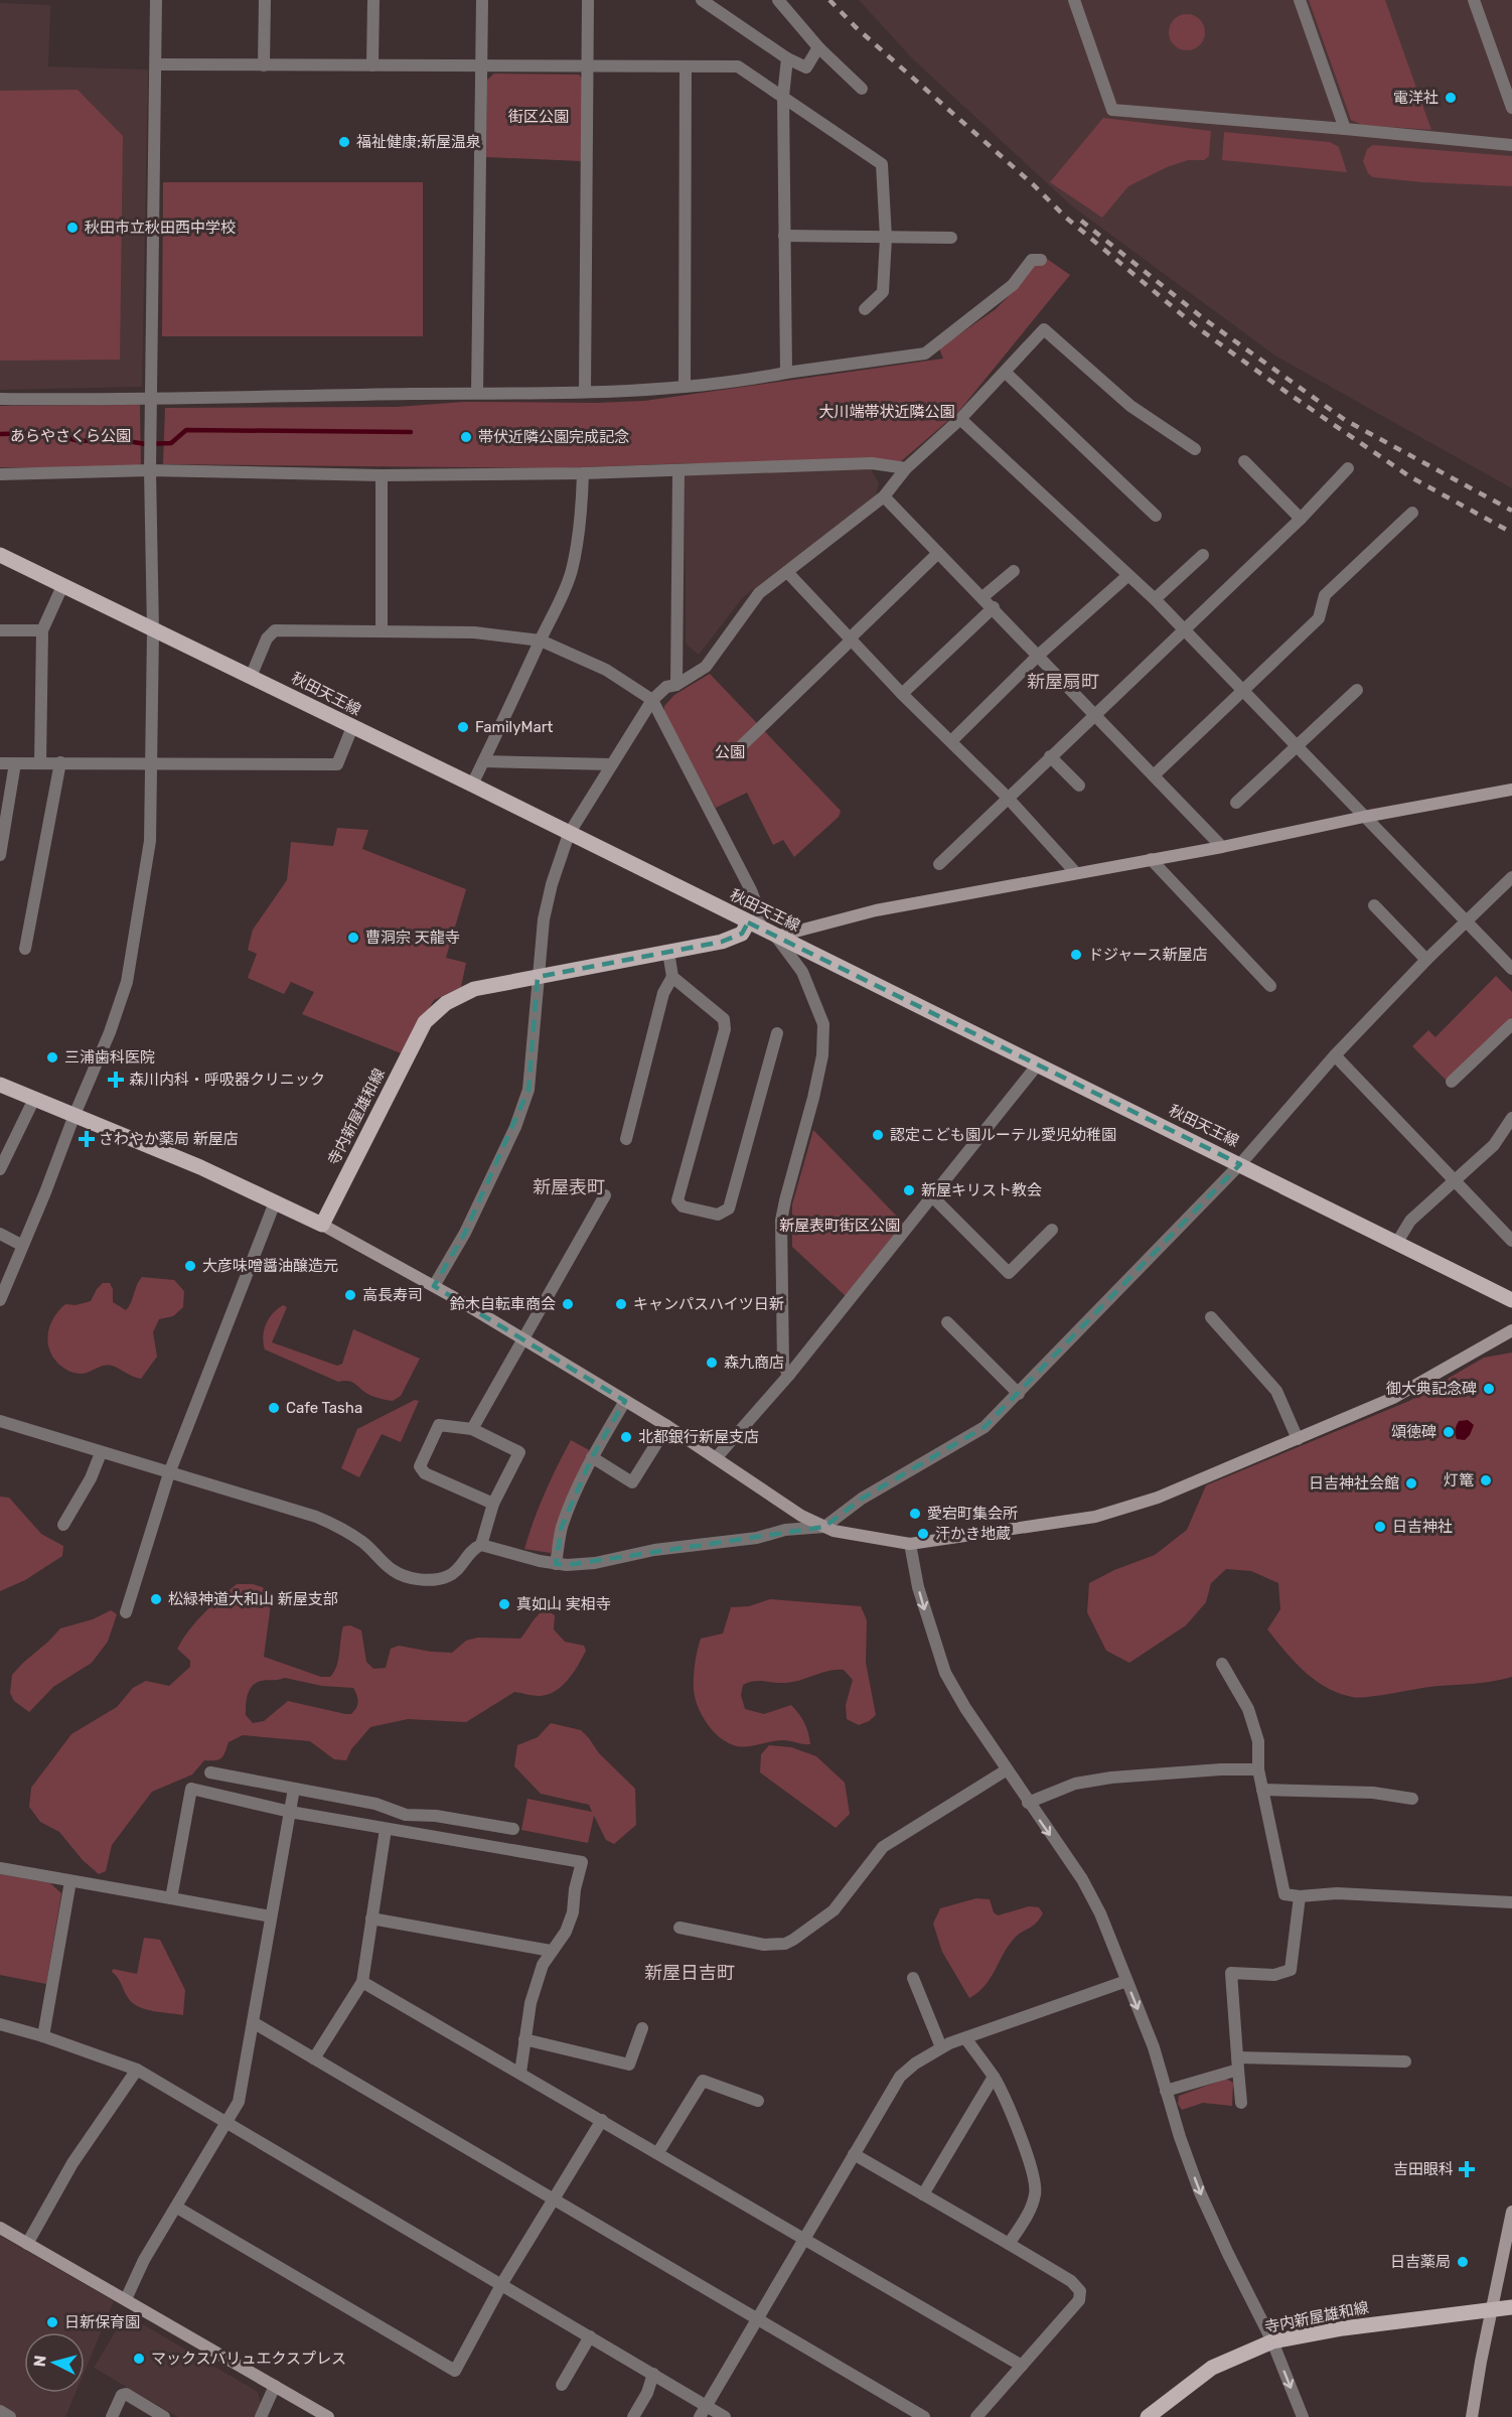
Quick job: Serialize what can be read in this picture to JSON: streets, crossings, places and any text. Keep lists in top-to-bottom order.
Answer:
{
  "streets": {
    "main road": ["秋田天王線", "寺内新屋雄和線"]
  },
  "crossings": [
    ["秋田天王線", "寺内新屋雄和線"]
  ],
  "districts": ["新屋扇町", "新屋表町", "新屋日吉町"],
  "parks": [
    "街区公園",
    "大川端帯状近隣公園",
    "あらやさくら公園",
    "公園",
    "新屋表町街区公園"
  ],
  "places": {
    "other": [
      "電洋社",
      "福祉健康;新屋温泉",
      "秋田市立秋田西中学校",
      "帯伏近隣公園完成記念",
      "FamilyMart",
      "曹洞宗 天龍寺",
      "ドジャース新屋店",
      "三浦歯科医院",
      "認定こども園ルーテル愛児幼稚園",
      "新屋キリスト教会",
      "大彦味噌醤油醸造元",
      "高長寿司",
      "鈴木自転車商会",
      "キャンパスハイツ日新",
      "森九商店",
      "御大典記念碑",
      "Cafe Tasha",
      "頌徳碑",
      "北都銀行新屋支店",
      "灯篭",
      "日吉神社会館",
      "愛宕町集会所",
      "日吉神社",
      "汗かき地蔵",
      "松緑神道大和山 新屋支部",
      "真如山 実相寺",
      "日吉薬局",
      "日新保育園",
      "マックスバリュエクスプレス"
    ],
    "health": ["森川内科・呼吸器クリニック", "さわやか薬局 新屋店", "吉田眼科"]
  },
  "north": "left"
}
